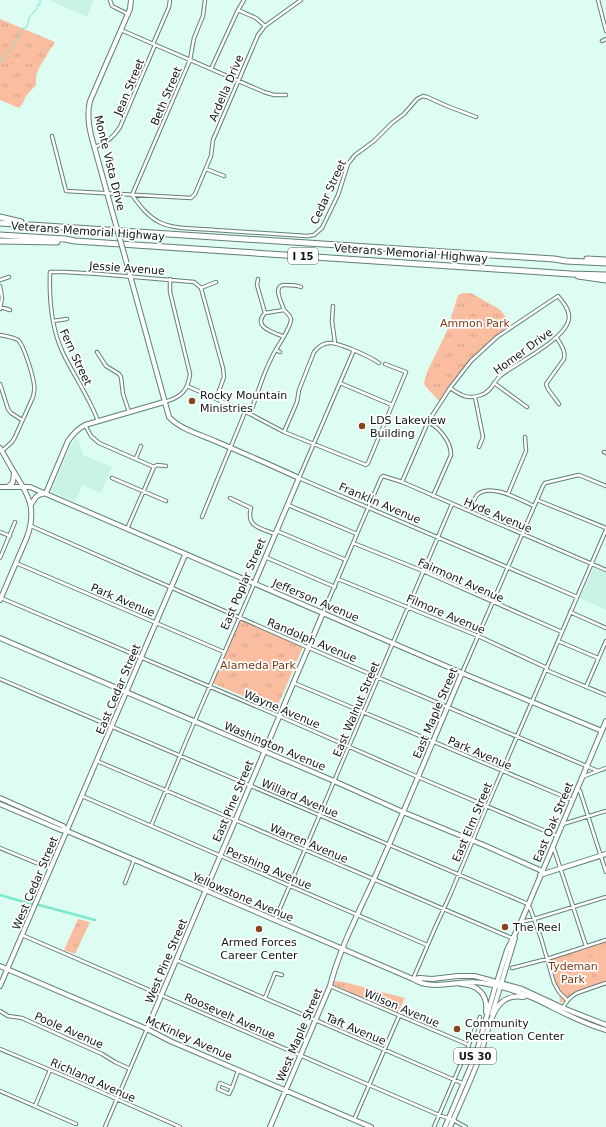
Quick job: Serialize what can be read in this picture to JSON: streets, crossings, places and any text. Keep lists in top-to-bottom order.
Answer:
{
  "streets": {
    "highway": ["Veterans Memorial Highway", "I 15"],
    "street": [
      "Jean Street",
      "Ardella Drive",
      "Beth Street",
      "Monte Vista Drive",
      "Cedar Street",
      "Jessie Avenue",
      "Homer Drive",
      "Fern Street",
      "Franklin Avenue",
      "Hyde Avenue",
      "Fairmont Avenue",
      "East Poplar Street",
      "Park Avenue",
      "Jefferson Avenue",
      "Filmore Avenue",
      "Randolph Avenue",
      "East Cedar Street",
      "Wayne Avenue",
      "East Walnut Street",
      "East Maple Street",
      "Washington Avenue",
      "Willard Avenue",
      "East Pine Street",
      "East Elm Street",
      "East Oak Street",
      "Warren Avenue",
      "Pershing Avenue",
      "West Cedar Street",
      "Yellowstone Avenue",
      "West Pine Street",
      "Wilson Avenue",
      "Roosevelt Avenue",
      "Taft Avenue",
      "Poole Avenue",
      "West Maple Street",
      "McKinley Avenue",
      "US 30",
      "Richland Avenue"
    ]
  },
  "crossings": [
    ["Jean Street", "Monte Vista Drive"],
    ["Ardella Drive", "Beth Street"],
    ["Ardella Drive", "Cedar Street"],
    ["Beth Street", "Cedar Street"],
    ["Monte Vista Drive", "Jessie Avenue"],
    ["Monte Vista Drive", "Franklin Avenue"],
    ["Jessie Avenue", "Fern Street"],
    ["Franklin Avenue", "East Poplar Street"],
    ["Franklin Avenue", "East Walnut Street"],
    ["Franklin Avenue", "East Maple Street"],
    ["Franklin Avenue", "East Pine Street"],
    ["Franklin Avenue", "East Elm Street"],
    ["Hyde Avenue", "East Walnut Street"],
    ["Hyde Avenue", "East Maple Street"],
    ["Hyde Avenue", "East Pine Street"],
    ["Hyde Avenue", "East Elm Street"],
    ["Fairmont Avenue", "East Walnut Street"],
    ["Fairmont Avenue", "East Maple Street"],
    ["Fairmont Avenue", "East Pine Street"],
    ["Fairmont Avenue", "East Elm Street"],
    ["East Poplar Street", "Park Avenue"],
    ["East Poplar Street", "Jefferson Avenue"],
    ["East Poplar Street", "Randolph Avenue"],
    ["East Poplar Street", "Wayne Avenue"],
    ["East Poplar Street", "Washington Avenue"],
    ["East Poplar Street", "Willard Avenue"],
    ["East Poplar Street", "Warren Avenue"],
    ["East Poplar Street", "Pershing Avenue"],
    ["Park Avenue", "East Cedar Street"],
    ["Park Avenue", "East Walnut Street"],
    ["Park Avenue", "East Maple Street"],
    ["Park Avenue", "East Pine Street"],
    ["Park Avenue", "East Elm Street"],
    ["Park Avenue", "East Oak Street"],
    ["Jefferson Avenue", "East Cedar Street"],
    ["Jefferson Avenue", "East Walnut Street"],
    ["Jefferson Avenue", "East Maple Street"],
    ["Jefferson Avenue", "East Pine Street"],
    ["Jefferson Avenue", "East Elm Street"],
    ["Jefferson Avenue", "East Oak Street"],
    ["Filmore Avenue", "East Walnut Street"],
    ["Filmore Avenue", "East Maple Street"],
    ["Filmore Avenue", "East Pine Street"],
    ["Filmore Avenue", "East Elm Street"],
    ["Randolph Avenue", "East Cedar Street"],
    ["Randolph Avenue", "East Walnut Street"],
    ["Randolph Avenue", "East Maple Street"],
    ["Randolph Avenue", "East Pine Street"],
    ["Randolph Avenue", "East Elm Street"],
    ["Randolph Avenue", "East Oak Street"],
    ["East Cedar Street", "Wayne Avenue"],
    ["East Cedar Street", "Washington Avenue"],
    ["East Cedar Street", "Willard Avenue"],
    ["East Cedar Street", "Warren Avenue"],
    ["East Cedar Street", "Pershing Avenue"],
    ["East Cedar Street", "West Cedar Street"],
    ["East Cedar Street", "Yellowstone Avenue"],
    ["Wayne Avenue", "East Walnut Street"],
    ["Wayne Avenue", "East Maple Street"],
    ["Wayne Avenue", "East Pine Street"],
    ["Wayne Avenue", "East Elm Street"],
    ["Wayne Avenue", "East Oak Street"],
    ["East Walnut Street", "Washington Avenue"],
    ["East Walnut Street", "Willard Avenue"],
    ["East Walnut Street", "Warren Avenue"],
    ["East Walnut Street", "Pershing Avenue"],
    ["East Walnut Street", "Yellowstone Avenue"],
    ["East Maple Street", "Washington Avenue"],
    ["East Maple Street", "Willard Avenue"],
    ["East Maple Street", "Warren Avenue"],
    ["East Maple Street", "Pershing Avenue"],
    ["East Maple Street", "Yellowstone Avenue"],
    ["East Maple Street", "West Maple Street"],
    ["Washington Avenue", "East Pine Street"],
    ["Washington Avenue", "East Elm Street"],
    ["Washington Avenue", "East Oak Street"],
    ["Willard Avenue", "East Pine Street"],
    ["Willard Avenue", "East Elm Street"],
    ["Willard Avenue", "East Oak Street"],
    ["East Pine Street", "Warren Avenue"],
    ["East Pine Street", "Pershing Avenue"],
    ["East Pine Street", "Yellowstone Avenue"],
    ["East Pine Street", "West Pine Street"],
    ["East Elm Street", "Warren Avenue"],
    ["East Elm Street", "Pershing Avenue"],
    ["East Elm Street", "Yellowstone Avenue"],
    ["East Oak Street", "Warren Avenue"],
    ["East Oak Street", "Yellowstone Avenue"],
    ["East Oak Street", "US 30"],
    ["West Cedar Street", "Yellowstone Avenue"],
    ["West Cedar Street", "Roosevelt Avenue"],
    ["West Cedar Street", "McKinley Avenue"],
    ["Yellowstone Avenue", "West Pine Street"],
    ["Yellowstone Avenue", "West Maple Street"],
    ["Yellowstone Avenue", "US 30"],
    ["West Pine Street", "Roosevelt Avenue"],
    ["West Pine Street", "Taft Avenue"],
    ["West Pine Street", "Poole Avenue"],
    ["West Pine Street", "McKinley Avenue"],
    ["West Pine Street", "Richland Avenue"],
    ["Wilson Avenue", "West Maple Street"],
    ["Roosevelt Avenue", "West Maple Street"],
    ["Roosevelt Avenue", "US 30"],
    ["Taft Avenue", "West Maple Street"],
    ["Taft Avenue", "US 30"],
    ["West Maple Street", "McKinley Avenue"]
  ],
  "parks": ["Ammon Park", "Alameda Park", "Tydeman Park"],
  "places": [
    "Rocky Mountain Ministries",
    "LDS Lakeview Building",
    "The Reel",
    "Armed Forces Career Center",
    "Community Recreation Center"
  ]
}
